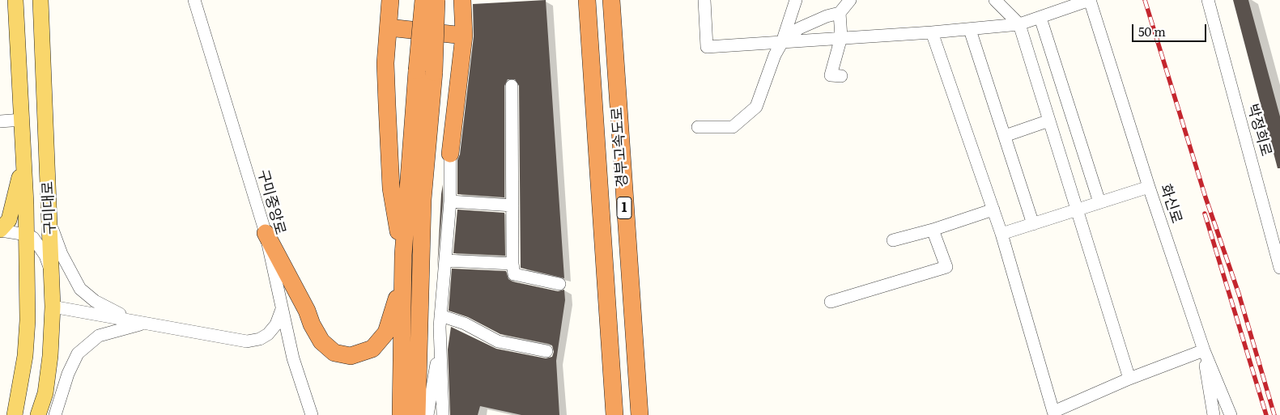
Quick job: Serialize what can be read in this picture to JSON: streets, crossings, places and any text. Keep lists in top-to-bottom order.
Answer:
{
  "streets": {
    "highway": ["경부고속도로", "1"],
    "main road": ["구미대로"],
    "street": ["박정희로", "구미중앙로", "화신로"]
  },
  "scale_bar": "50 m"
}
